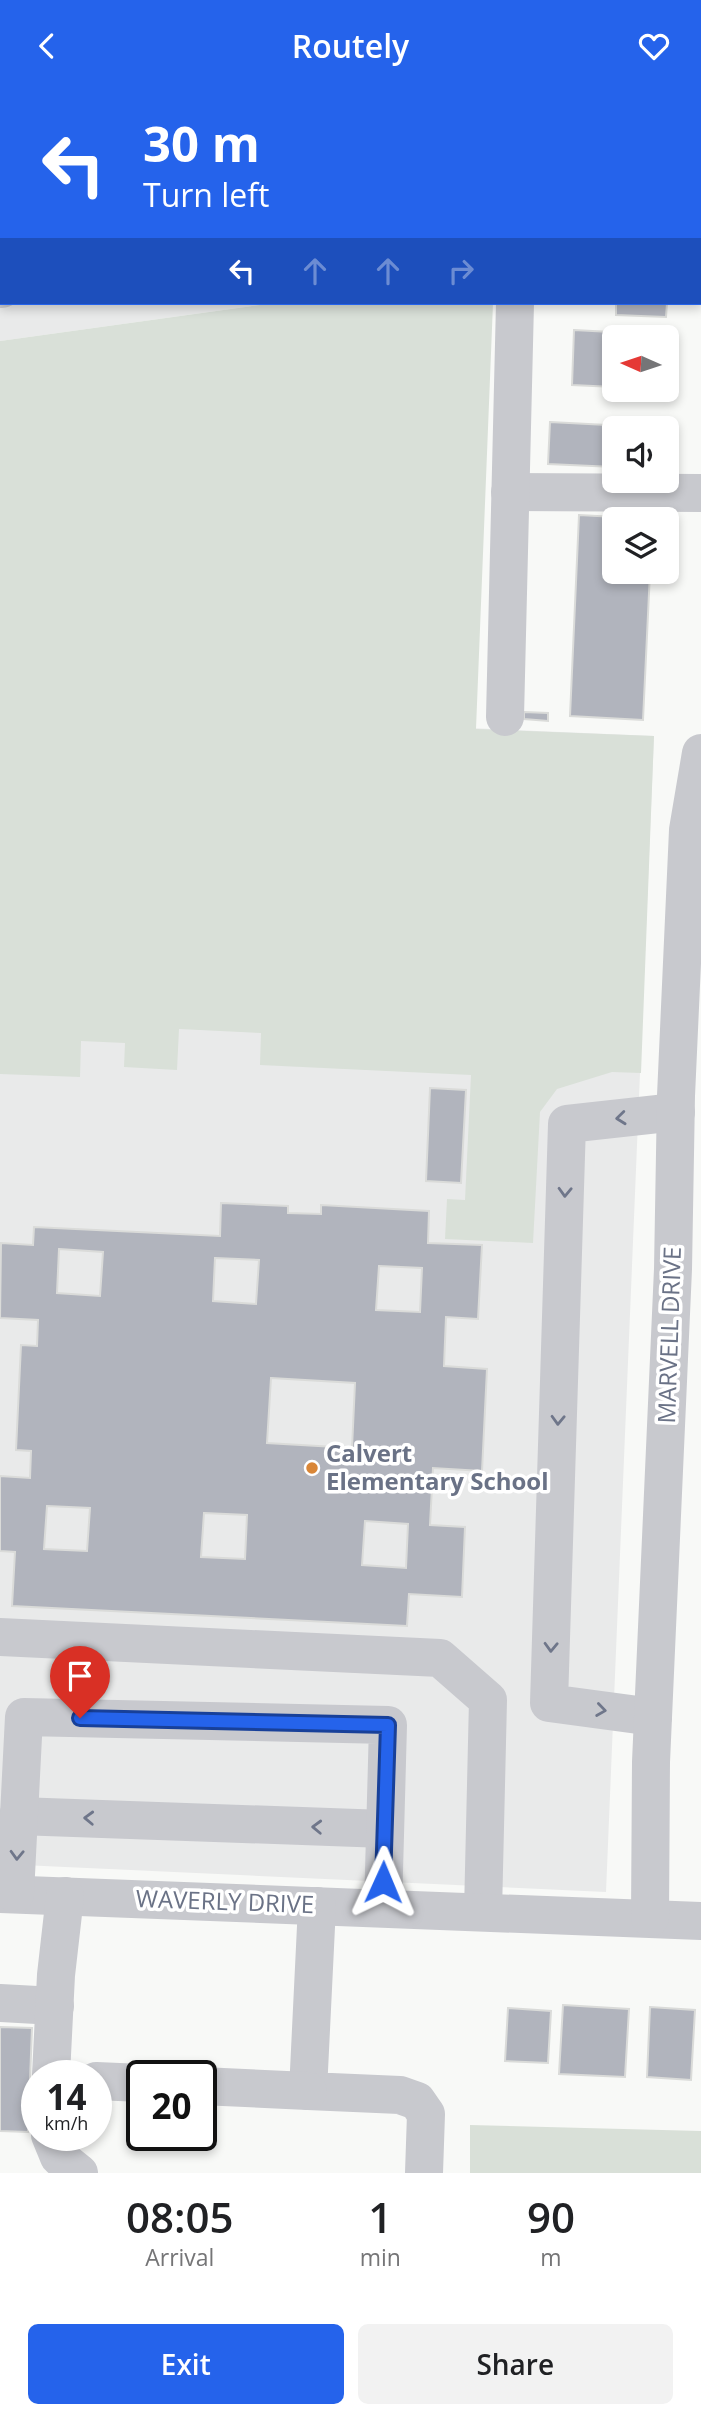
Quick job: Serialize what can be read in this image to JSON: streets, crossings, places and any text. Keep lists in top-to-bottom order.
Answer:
{
  "streets": {
    "street": ["MARVELL DRIVE", "WAVERLY DRIVE"]
  },
  "crossings": [
    ["MARVELL DRIVE", "WAVERLY DRIVE"]
  ],
  "places": ["Calvert Elementary School"],
  "north": "left",
  "page": {
    "header": "Routely",
    "turn": ["30 m", "Turn left"],
    "speed": "14 km/h",
    "limit": "20",
    "eta": [
      "08:05",
      "Arrival",
      "1",
      "min",
      "90",
      "m"
    ],
    "buttons": ["Exit", "Share"]
  }
}
